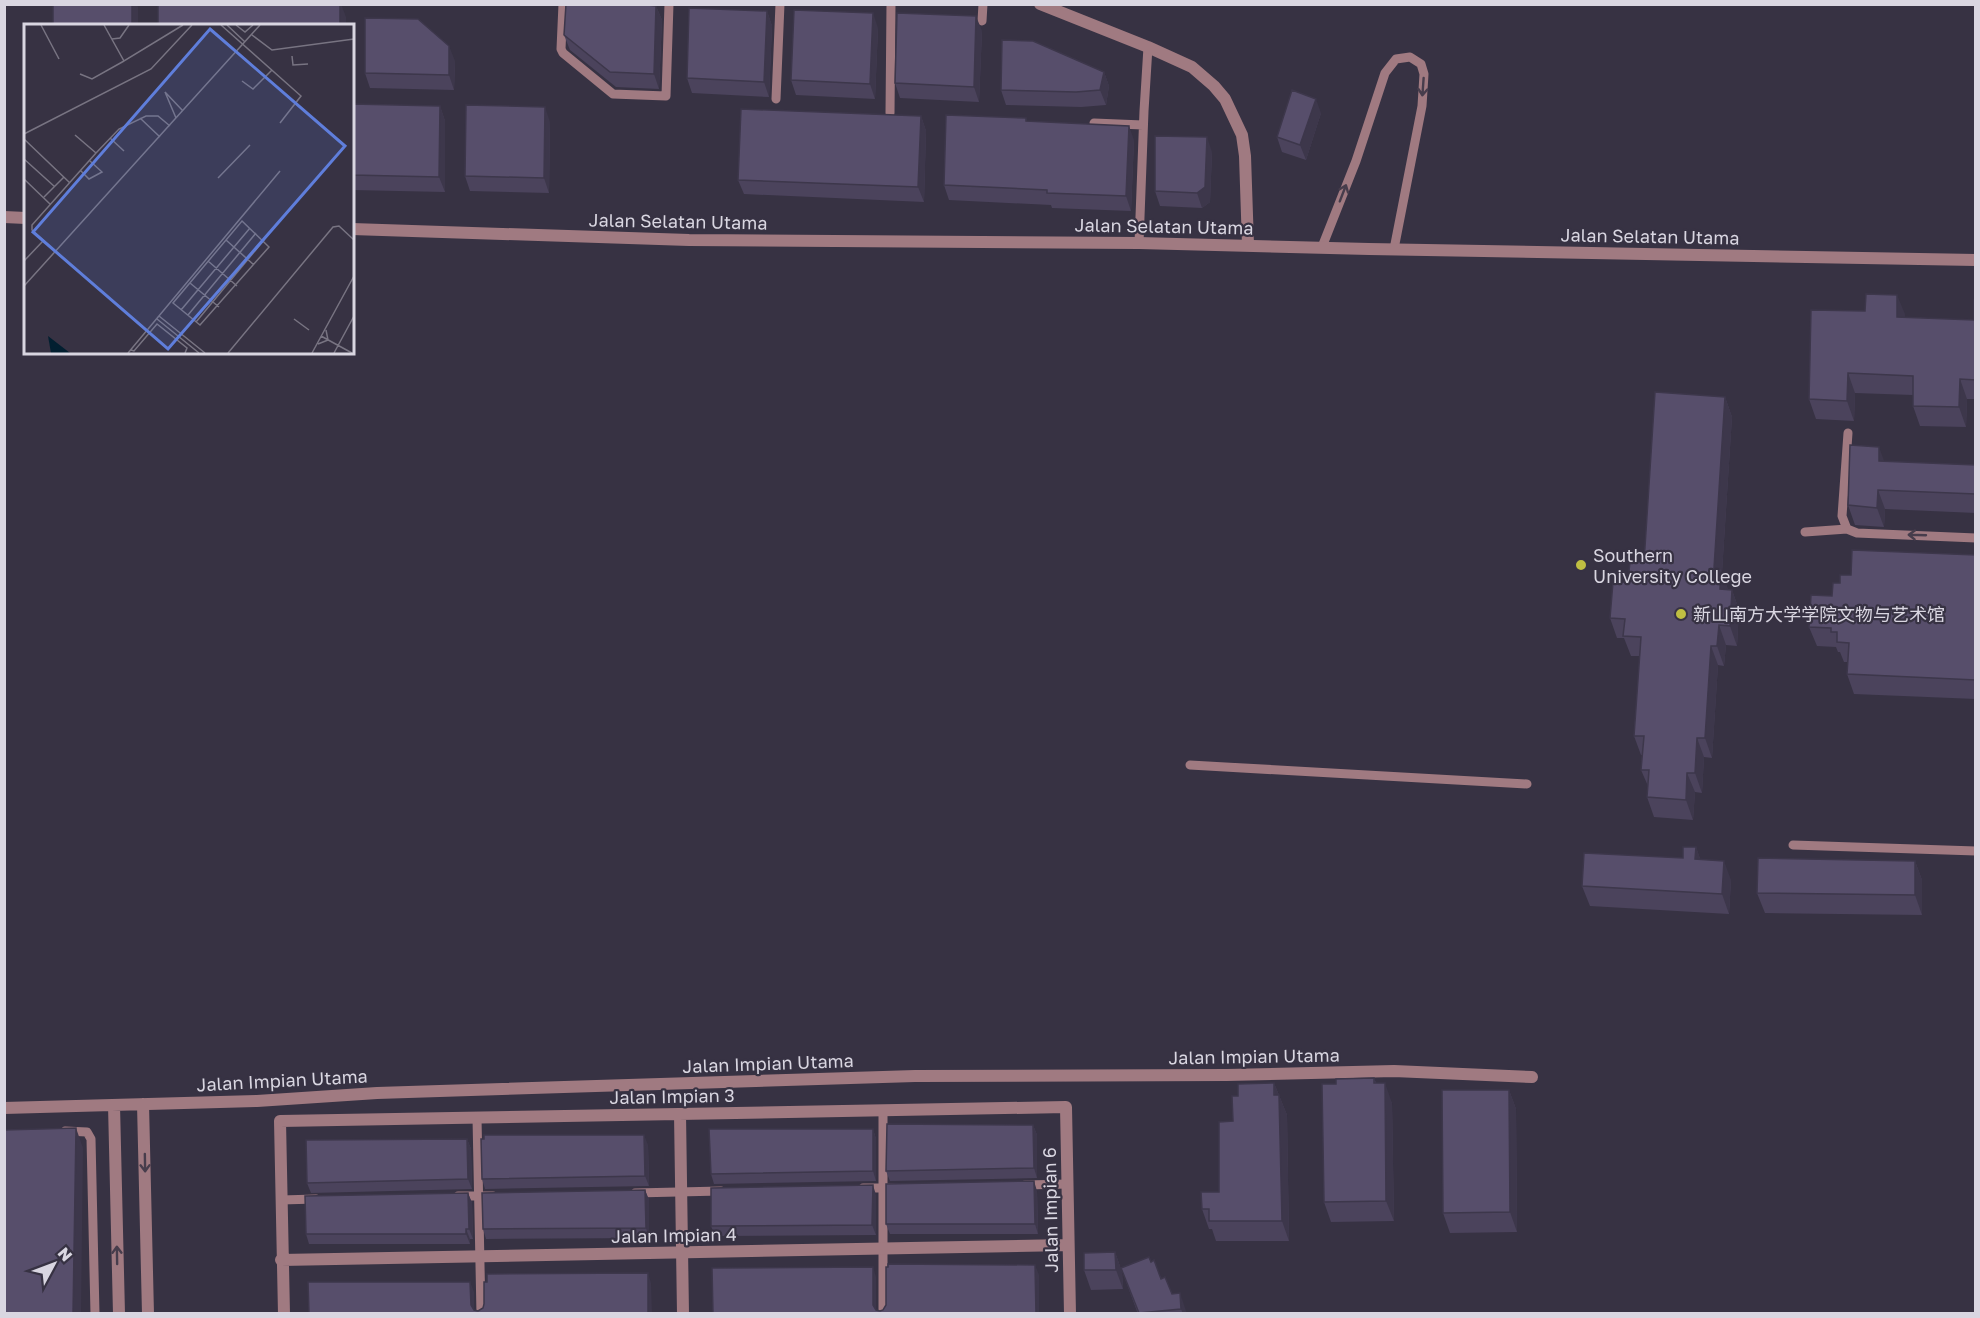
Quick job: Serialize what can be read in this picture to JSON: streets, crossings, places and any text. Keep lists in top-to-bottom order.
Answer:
{
  "streets": {
    "street": [
      "Jalan Selatan Utama",
      "Jalan Impian Utama",
      "Jalan Impian 3",
      "Jalan Impian 6",
      "Jalan Impian 4"
    ]
  },
  "crossings": [
    ["Jalan Impian 3", "Jalan Impian 6"],
    ["Jalan Impian 6", "Jalan Impian 4"]
  ],
  "places": ["Southern University College", "新山南方大学学院文物与艺术馆"],
  "north": "top right"
}
